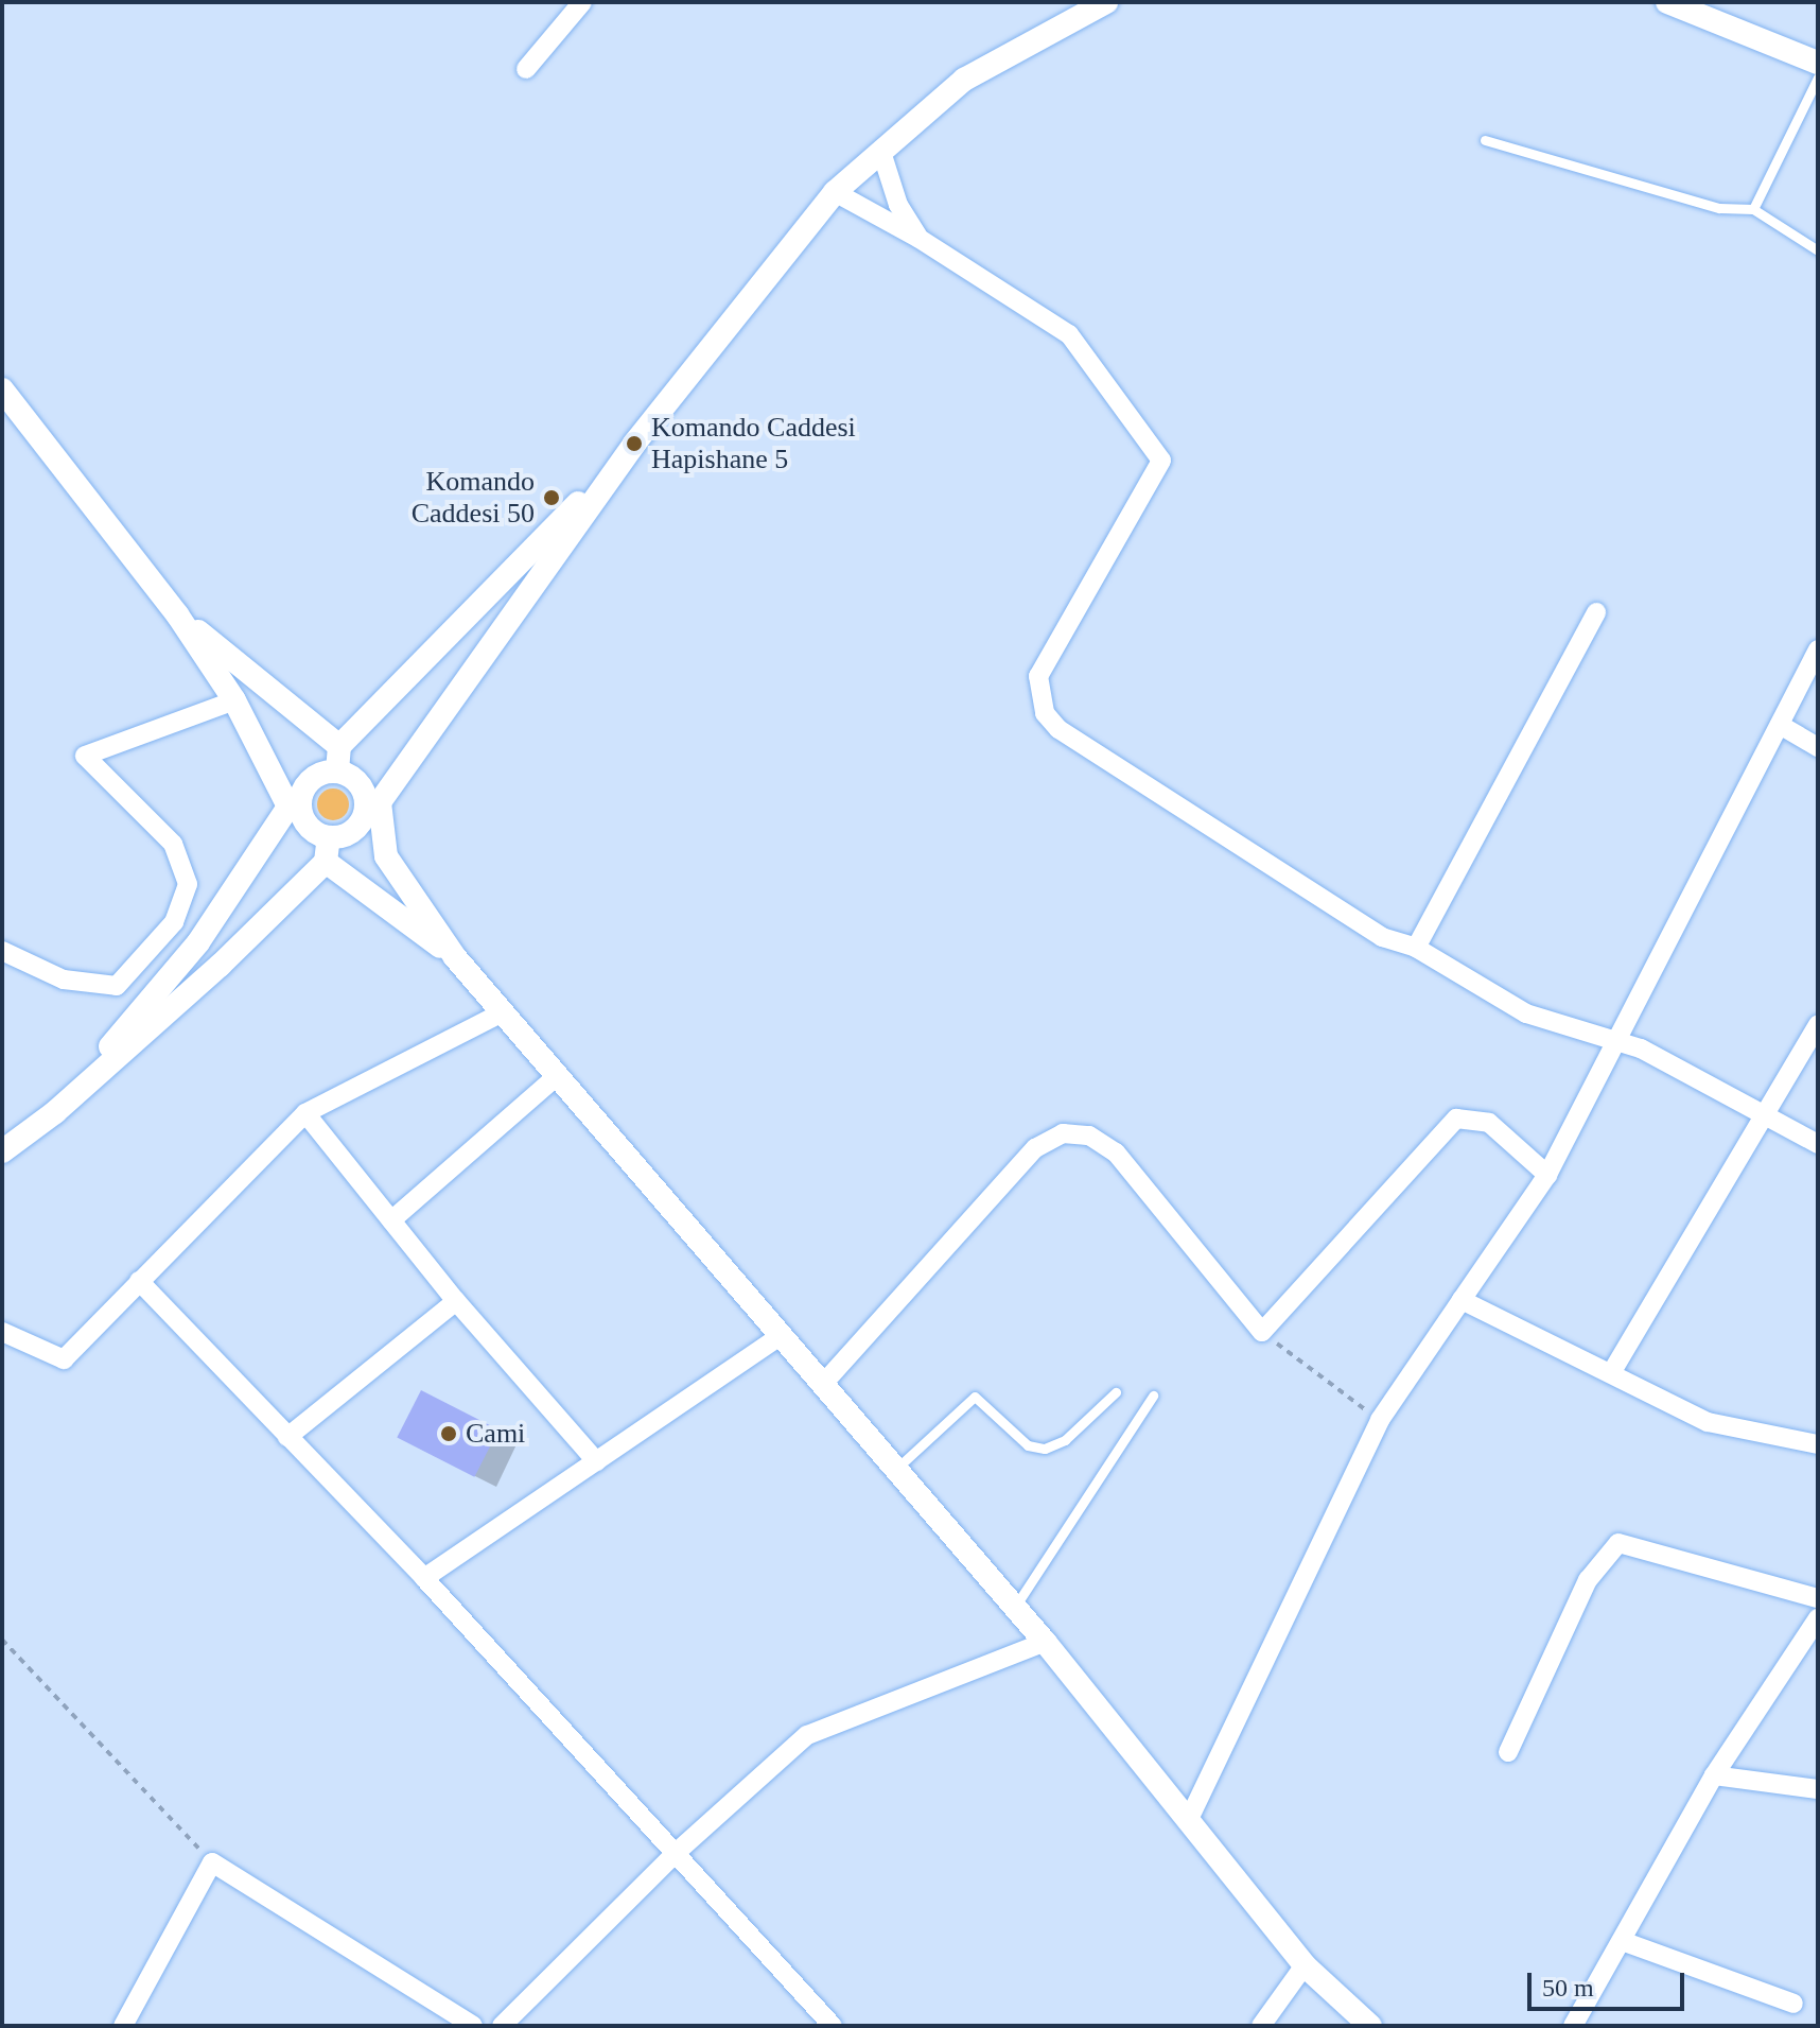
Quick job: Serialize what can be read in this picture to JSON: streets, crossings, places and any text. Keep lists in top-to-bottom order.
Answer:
{
  "places": ["Komando Caddesi Hapishane 5", "Komando Caddesi 50", "Cami"],
  "scale_bar": "50 m"
}
